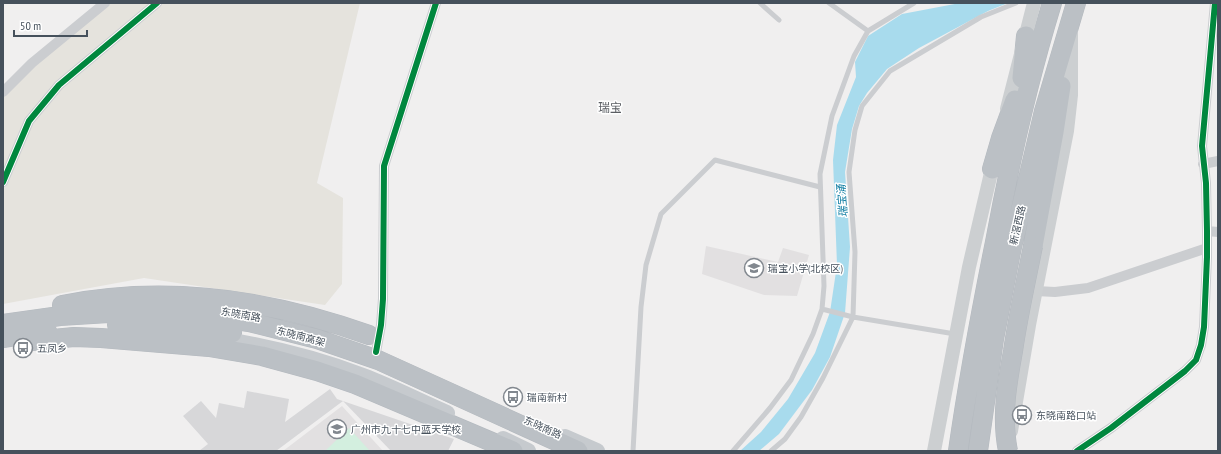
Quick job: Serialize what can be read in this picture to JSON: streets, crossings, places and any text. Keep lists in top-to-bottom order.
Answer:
{
  "streets": {
    "highway": ["新滘西路", "东晓南高架"],
    "main road": ["东晓南路"]
  },
  "districts": ["瑞宝"],
  "water": ["瑞宝涌"],
  "places": {
    "school or university": ["瑞宝小学(北校区)", "广州市九十七中蓝天学校"],
    "bus stop": ["五凤乡", "瑞南新村", "东晓南路口站"]
  },
  "scale_bar": "50 m"
}
